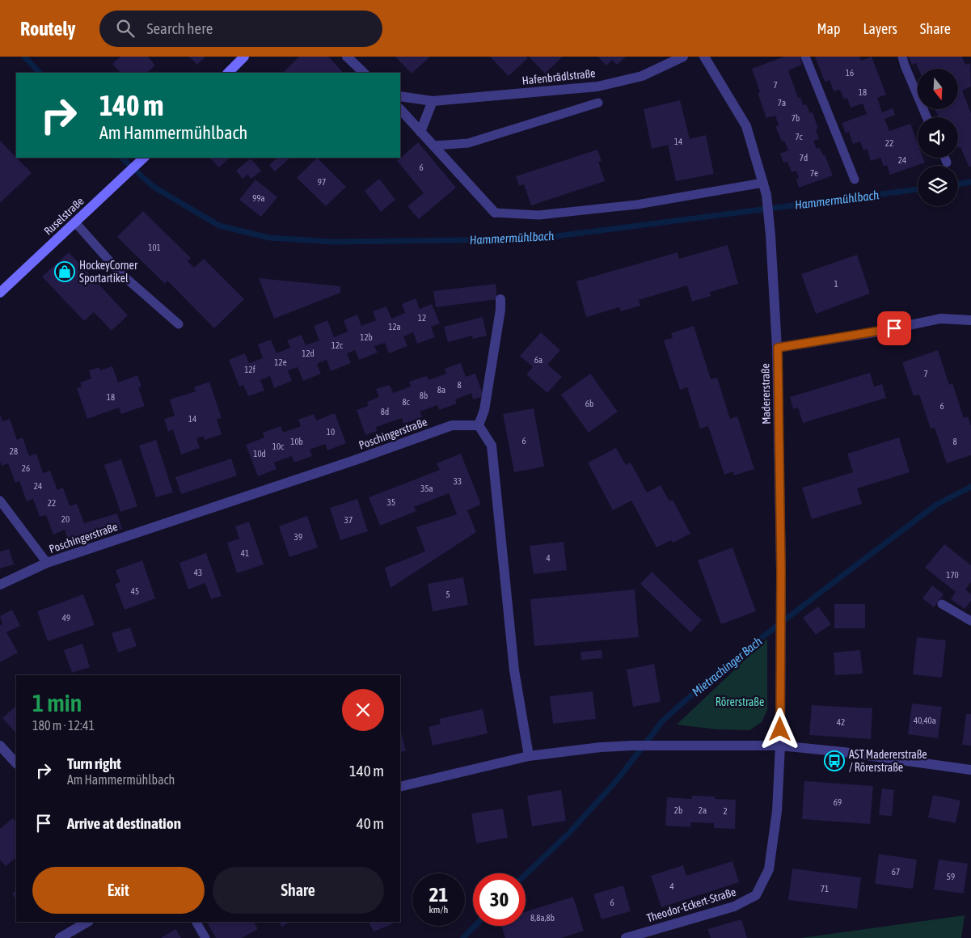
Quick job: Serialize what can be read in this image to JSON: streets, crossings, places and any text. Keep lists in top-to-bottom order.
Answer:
{
  "streets": {
    "main road": ["Ruselstraße"],
    "street": [
      "Hafenbrädlstraße",
      "Madererstraße",
      "Poschingerstraße",
      "Theodor-Eckert-Straße"
    ]
  },
  "crossings": [
    ["Madererstraße", "Theodor-Eckert-Straße"]
  ],
  "water": ["Hammermühlbach", "Mietrachinger Bach"],
  "parks": ["Rörerstraße"],
  "places": {
    "shop": ["HockeyCorner Sportartikel"],
    "bus stop": ["AST Madererstraße / Rörerstraße"]
  },
  "house_numbers": [
    "16",
    "7",
    "18",
    "7a",
    "7b",
    "7c",
    "14",
    "22",
    "7d",
    "24",
    "6",
    "7e",
    "97",
    "99a",
    "101",
    "1",
    "12",
    "12a",
    "12b",
    "12c",
    "12d",
    "6a",
    "12e",
    "12f",
    "7",
    "8",
    "8a",
    "8b",
    "18",
    "8c",
    "6b",
    "6",
    "8d",
    "14",
    "10",
    "6",
    "10b",
    "8",
    "10c",
    "28",
    "10d",
    "26",
    "33",
    "24",
    "35a",
    "35",
    "22",
    "20",
    "37",
    "39",
    "41",
    "4",
    "43",
    "170",
    "45",
    "5",
    "49",
    "40,40a",
    "42",
    "69",
    "2b",
    "2a",
    "2",
    "67",
    "59",
    "4",
    "71",
    "6",
    "8,8a,8b"
  ],
  "north": "bottom",
  "page": {
    "header": "Routely",
    "search": "Search here",
    "nav": ["Map", "Layers", "Share"],
    "turn": ["140 m", "Am Hammermühlbach"],
    "heading": ["1 min", "180 m · 12:41"],
    "list": [
      {
        "name": "Turn right",
        "note": "Am Hammermühlbach",
        "value": "140 m"
      },
      {
        "name": "Arrive at destination",
        "value": "40 m"
      }
    ],
    "buttons": ["Exit", "Share"],
    "speed": "21 km/h",
    "limit": "30"
  }
}
